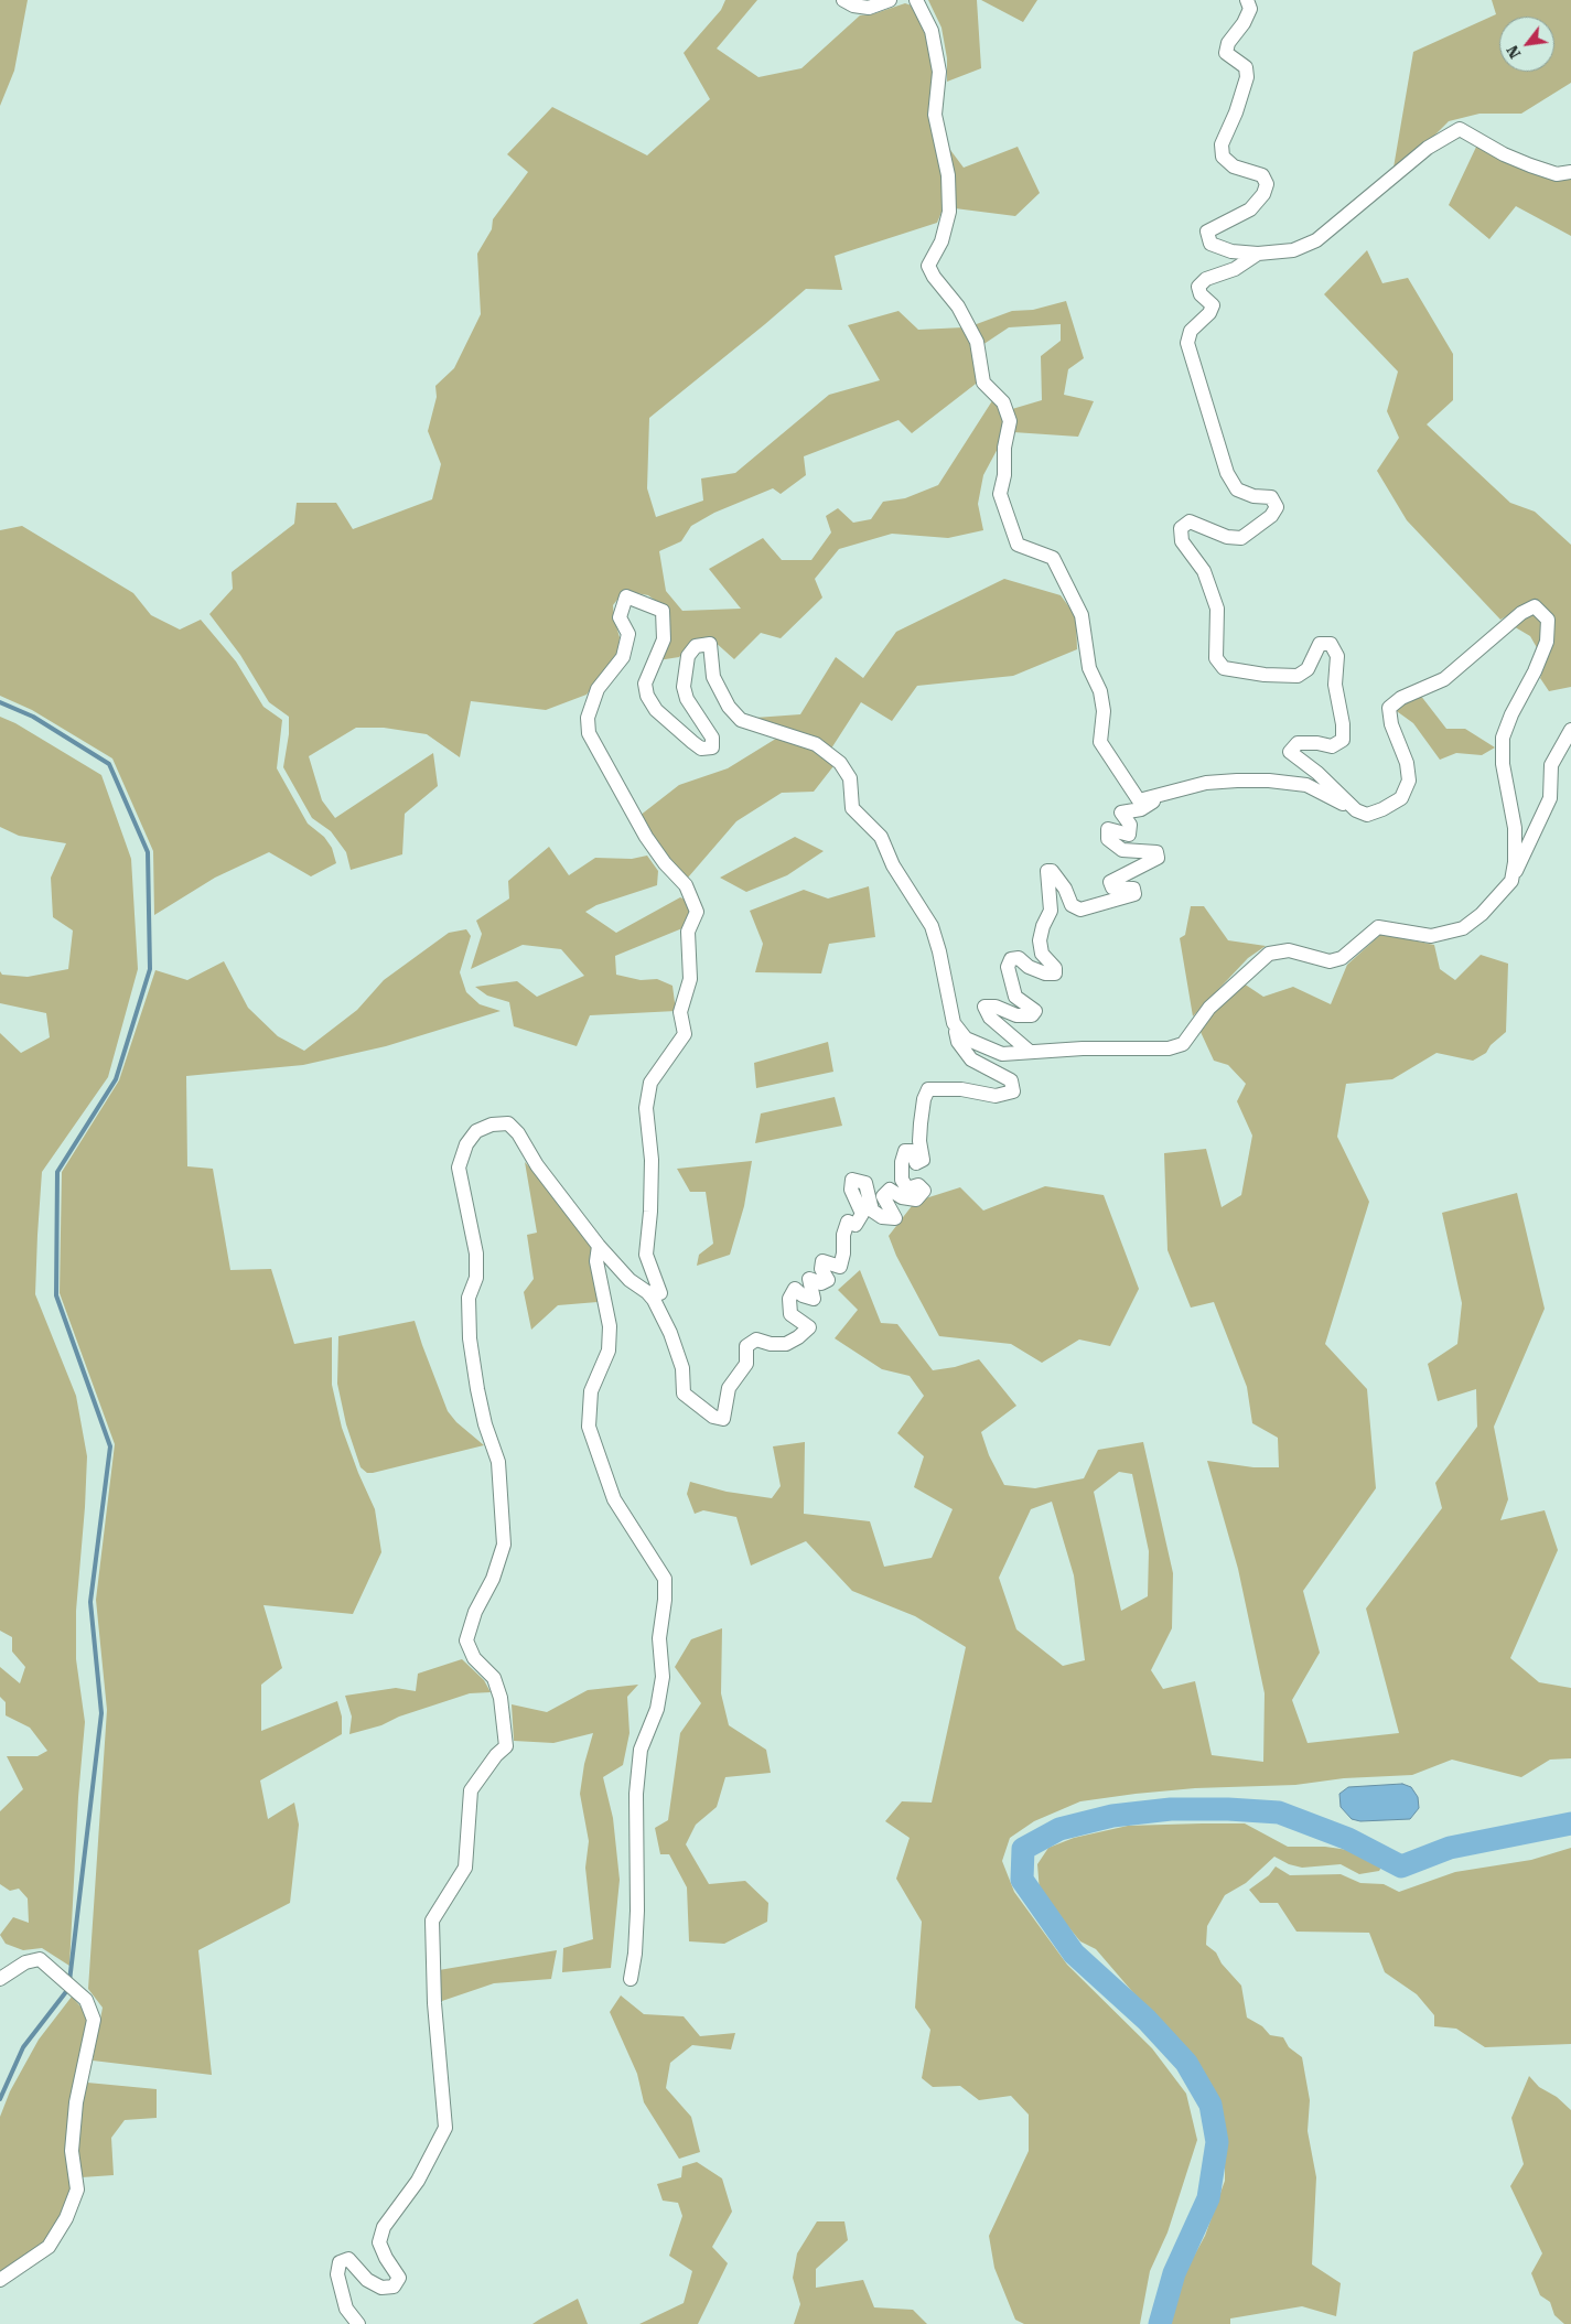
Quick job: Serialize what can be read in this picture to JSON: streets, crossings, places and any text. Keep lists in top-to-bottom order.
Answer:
{
  "north": "bottom left"
}
